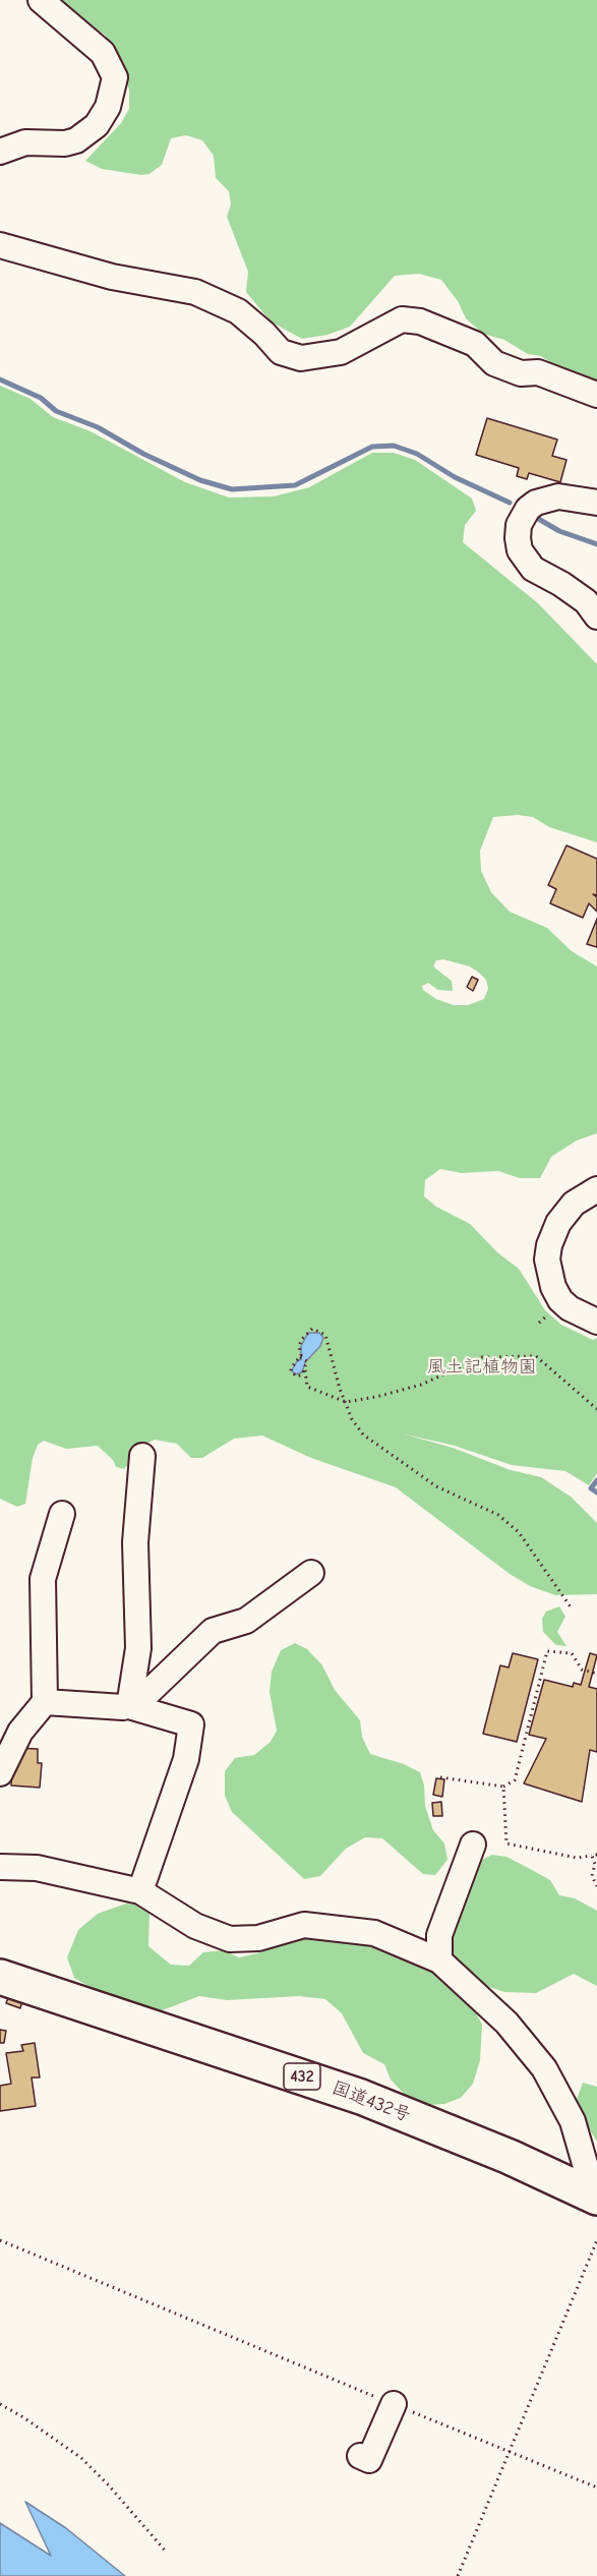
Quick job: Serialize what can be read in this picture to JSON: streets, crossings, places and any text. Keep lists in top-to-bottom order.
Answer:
{
  "streets": {
    "highway": ["432", "国道432号"]
  },
  "parks": ["風土記植物園"]
}
